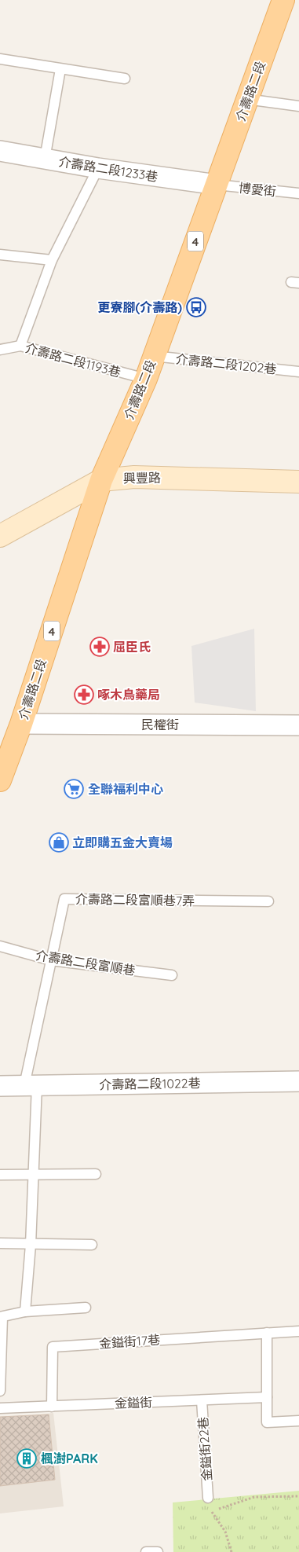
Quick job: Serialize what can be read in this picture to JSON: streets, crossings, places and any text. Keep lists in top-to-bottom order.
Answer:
{
  "streets": {
    "main road": ["介壽路二段", "4", "興豐路"],
    "street": ["介壽路二段1233巷", "民權街", "介壽路二段1022巷"],
    "lane": [
      "博愛街",
      "介壽路二段1193巷",
      "介壽路二段1202巷",
      "介壽路二段富順巷7弄",
      "介壽路二段富順巷",
      "金鎰街17巷",
      "金鎰街",
      "金鎰街22巷"
    ]
  },
  "crossings": [
    ["介壽路二段", "介壽路二段1233巷"],
    ["介壽路二段", "博愛街"],
    ["介壽路二段", "介壽路二段1193巷"],
    ["介壽路二段", "介壽路二段1202巷"],
    ["介壽路二段", "興豐路"],
    ["介壽路二段", "民權街"],
    ["介壽路二段1233巷", "博愛街"],
    ["介壽路二段富順巷7弄", "介壽路二段富順巷"],
    ["金鎰街17巷", "金鎰街"],
    ["金鎰街", "金鎰街22巷"]
  ],
  "places": {
    "bus stop": ["更寮腳(介壽路)"],
    "pharmacy": ["屈臣氏", "啄木鳥藥局"],
    "supermarket": ["全聯福利中心"],
    "shop": ["立即購五金大賣場"],
    "building": ["楓澍PARK"]
  }
}
